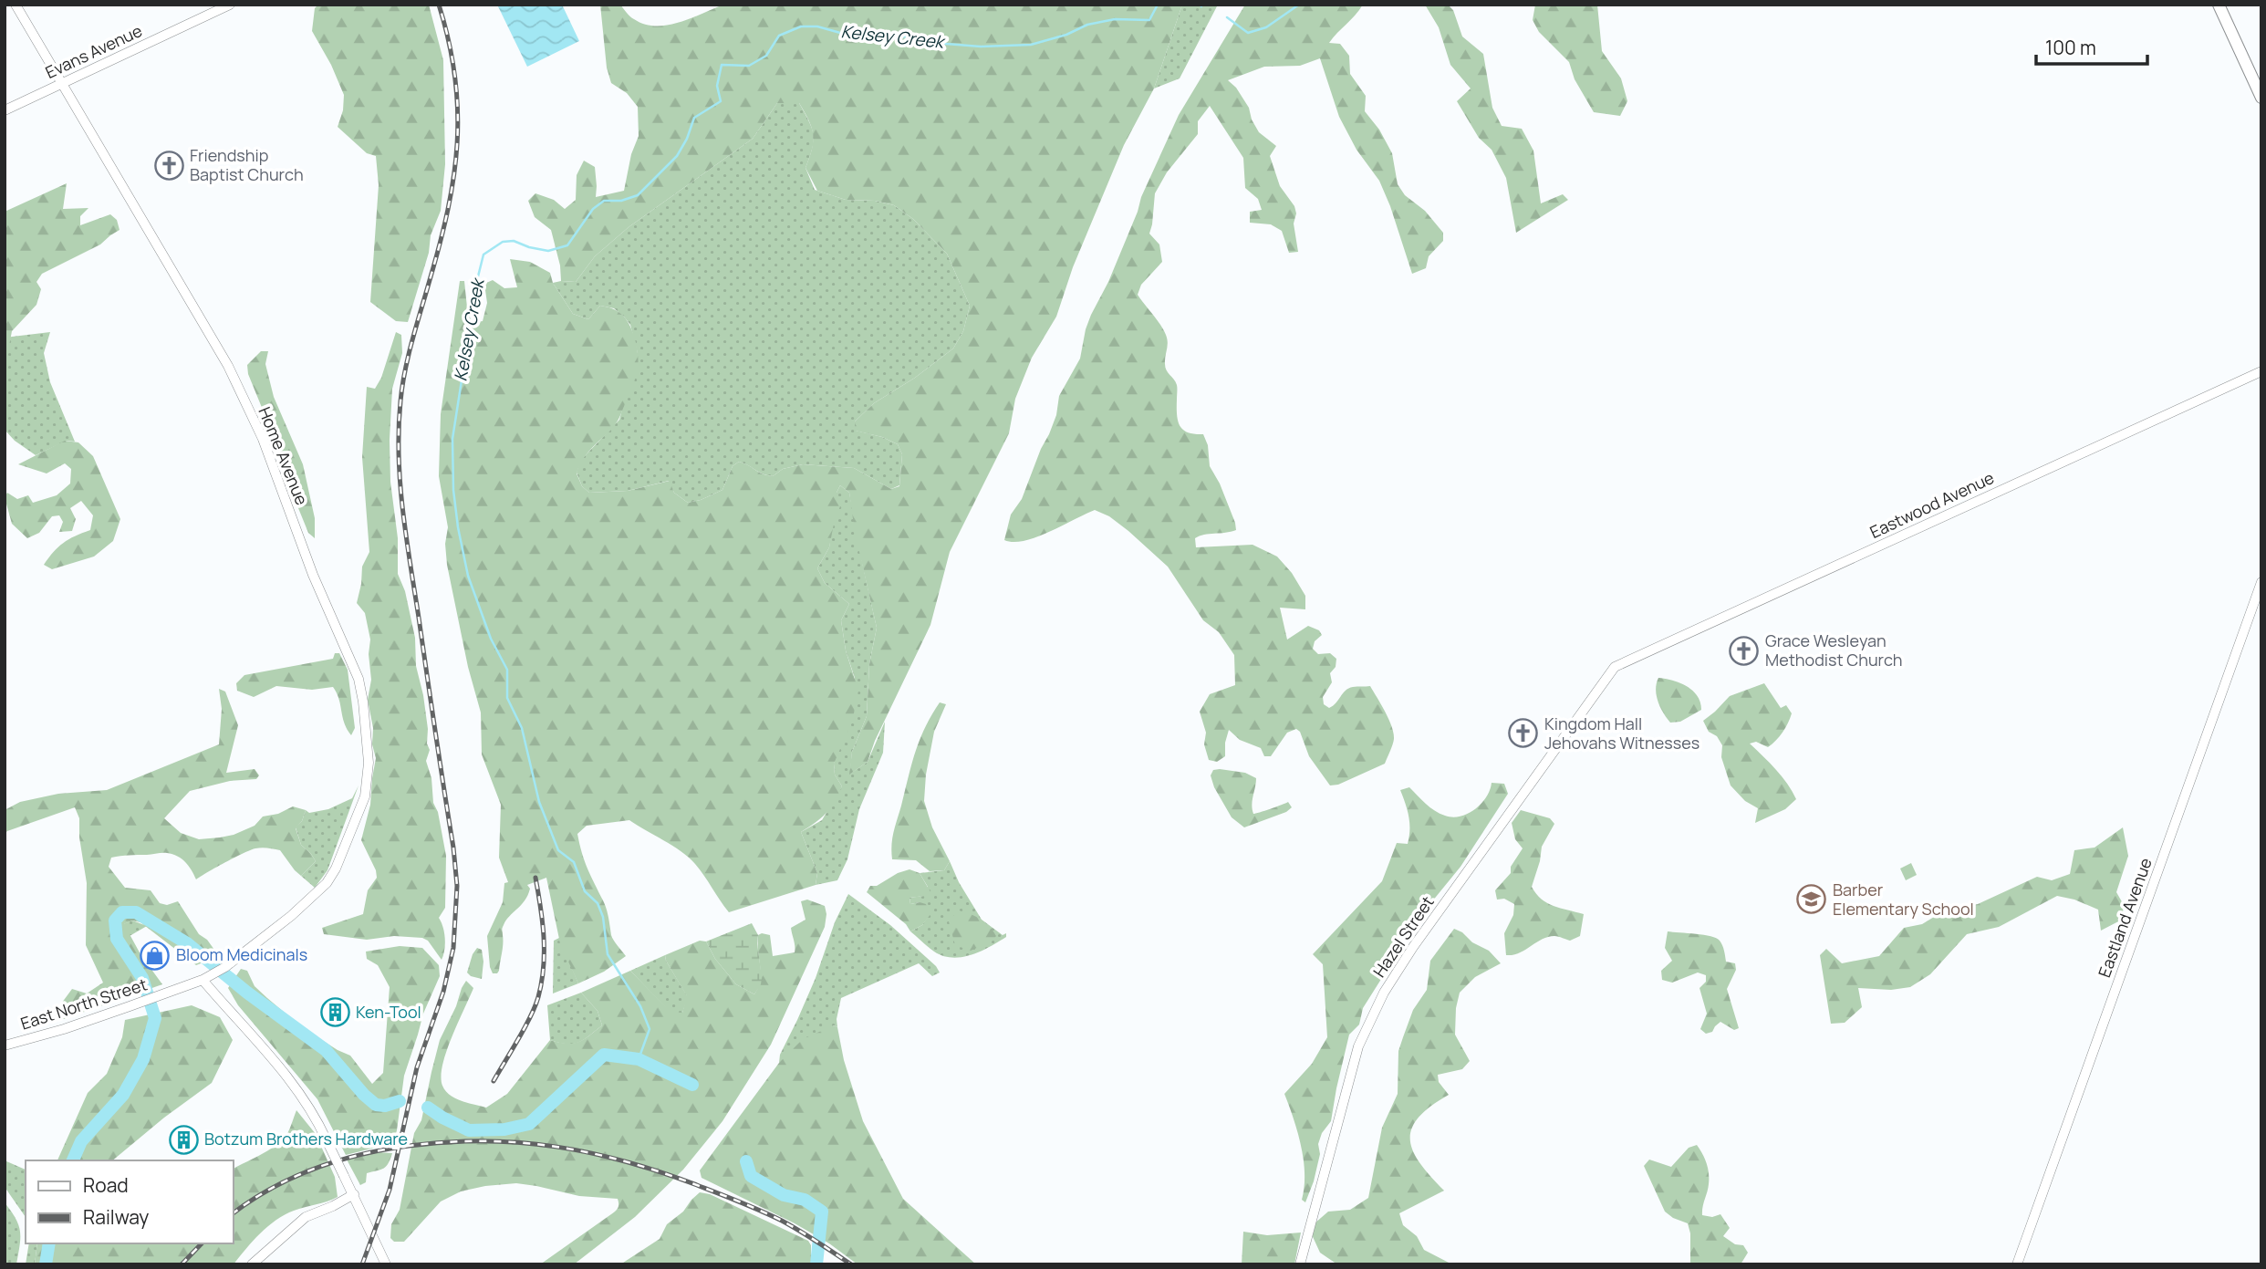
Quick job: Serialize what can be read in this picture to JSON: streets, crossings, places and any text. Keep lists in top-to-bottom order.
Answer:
{
  "streets": {
    "street": [
      "Evans Avenue",
      "Home Avenue",
      "Eastwood Avenue",
      "Eastland Avenue",
      "Hazel Street",
      "East North Street"
    ]
  },
  "crossings": [
    ["Evans Avenue", "Home Avenue"],
    ["Home Avenue", "East North Street"],
    ["Eastwood Avenue", "Hazel Street"]
  ],
  "water": ["Kelsey Creek"],
  "places": {
    "church": ["Friendship Baptist Church", "Grace Wesleyan Methodist Church", "Kingdom Hall Jehovahs Witnesses"],
    "school or university": ["Barber Elementary School"],
    "shop": ["Bloom Medicinals"],
    "building": ["Ken-Tool", "Botzum Brothers Hardware"]
  },
  "legend": ["Road", "Railway"],
  "scale_bar": "100 m"
}
